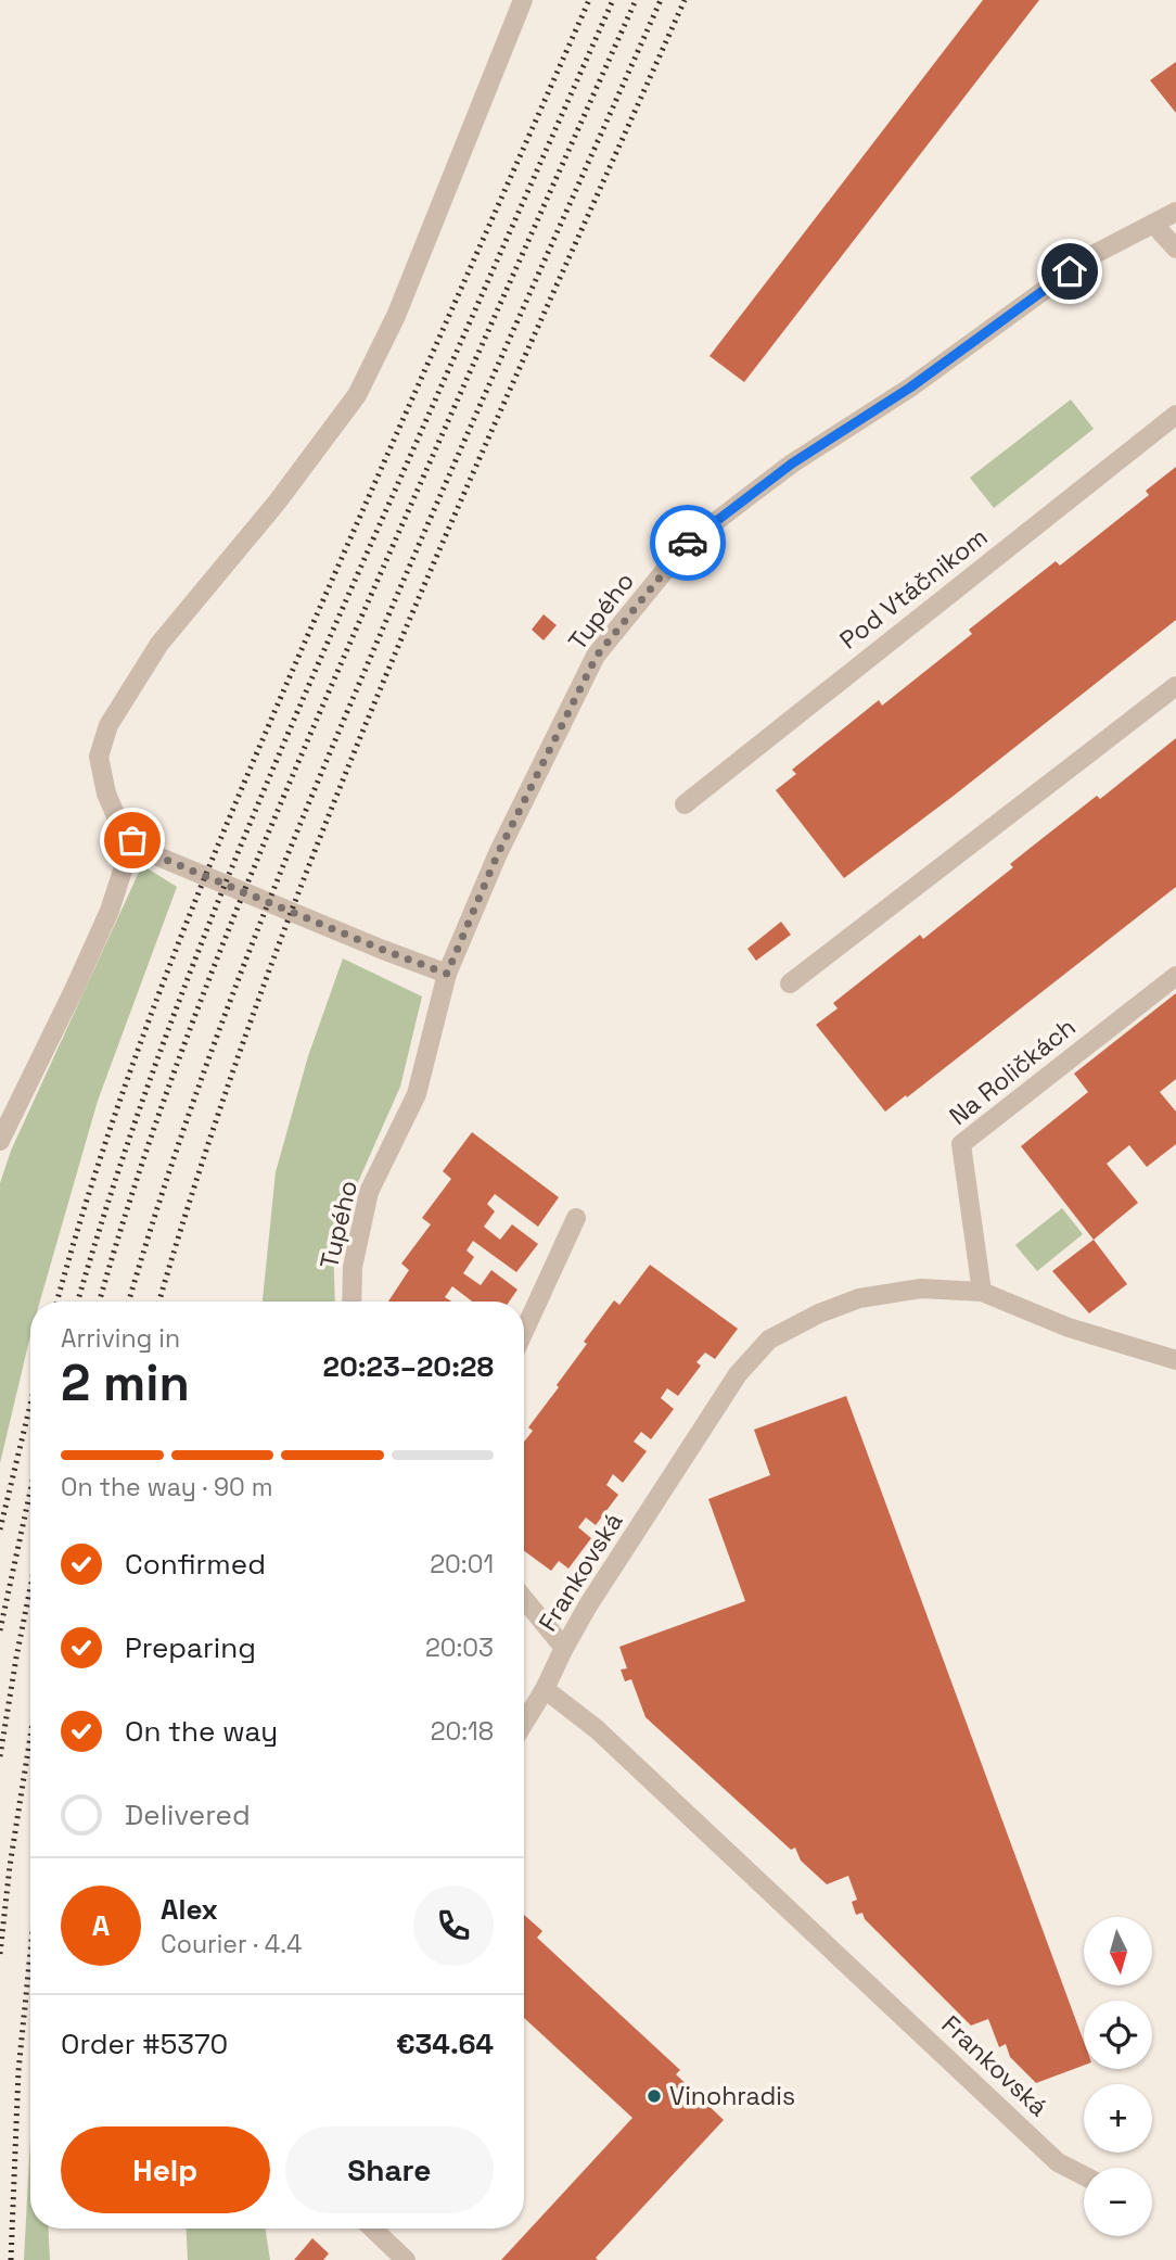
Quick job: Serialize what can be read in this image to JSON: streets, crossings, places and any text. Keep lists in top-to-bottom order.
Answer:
{
  "streets": {
    "street": [
      "Pod Vtáčnikom",
      "Tupého",
      "Na Roličkách",
      "Frankovská"
    ]
  },
  "crossings": [
    ["Na Roličkách", "Frankovská"]
  ],
  "places": ["Vinohradis"],
  "north": "bottom",
  "page": {
    "heading": ["2 min", "Arriving in", "20:23–20:28"],
    "panel": [
      "Alex",
      "Courier · 4.4",
      "Order #5370",
      "€34.64"
    ],
    "bar": "On the way · 90 m",
    "list": [
      ["Confirmed", "20:01"],
      ["Preparing", "20:03"],
      ["On the way", "20:18"],
      "Delivered"
    ],
    "round": "A",
    "map_buttons": ["+", "−"],
    "buttons": ["Help", "Share"]
  }
}
